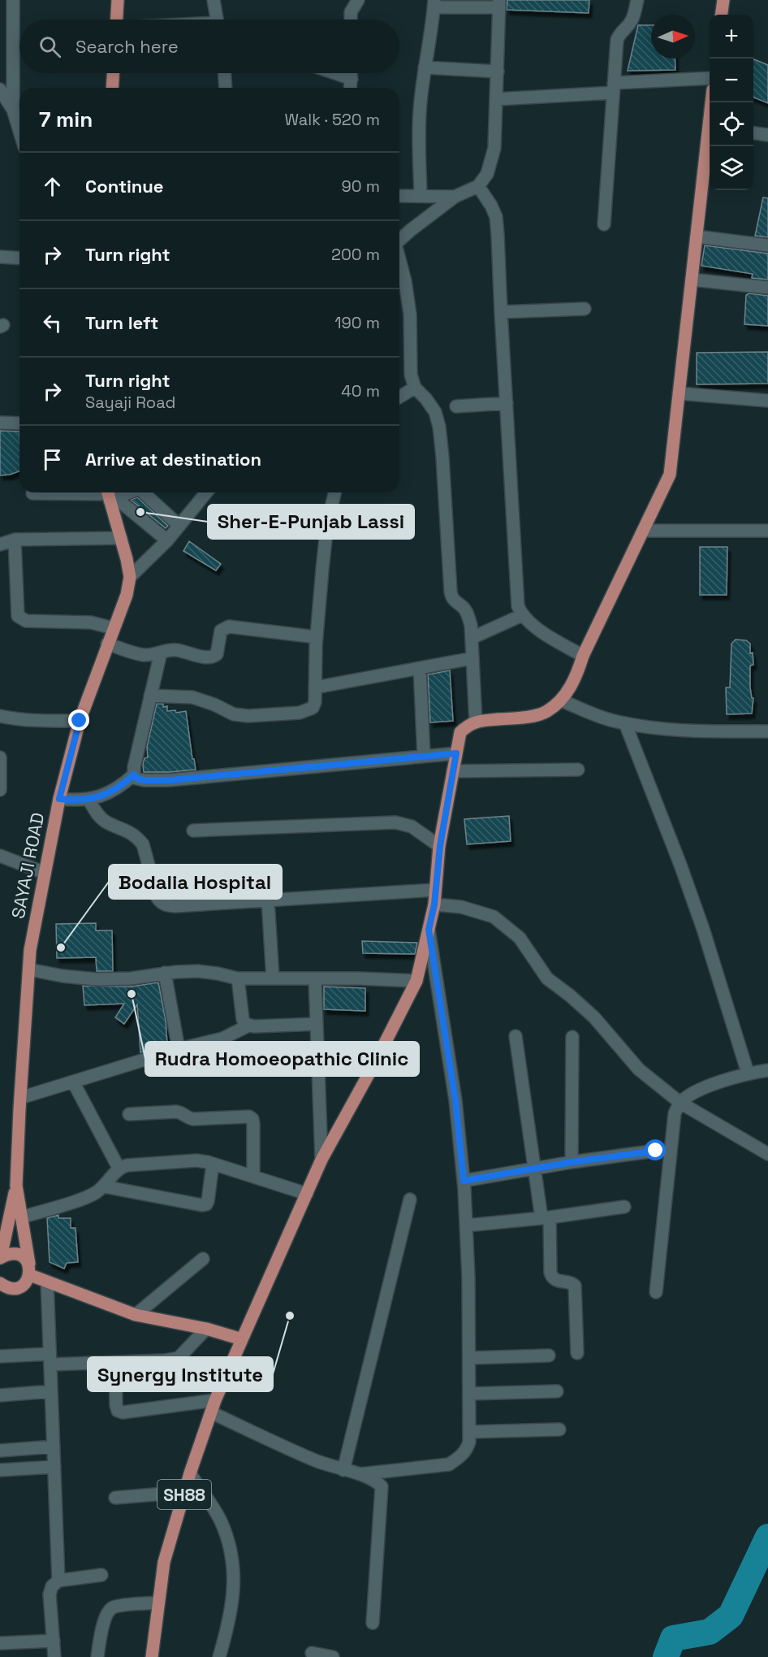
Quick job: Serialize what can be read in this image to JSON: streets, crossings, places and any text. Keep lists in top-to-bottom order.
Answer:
{
  "streets": {
    "main road": ["SAYAJI ROAD", "SH88"]
  },
  "places": [
    "Sher-E-Punjab Lassi",
    "Bodalia Hospital",
    "Rudra Homoeopathic Clinic",
    "Synergy Institute"
  ],
  "north": "right",
  "page": {
    "map_buttons": ["+", "−"],
    "search": "Search here",
    "heading": ["7 min", "Walk · 520 m"],
    "list": [
      ["Continue", "90 m"],
      ["Turn right", "200 m"],
      ["Turn left", "190 m"],
      ["Turn right", "Sayaji Road", "40 m"],
      "Arrive at destination"
    ]
  }
}
